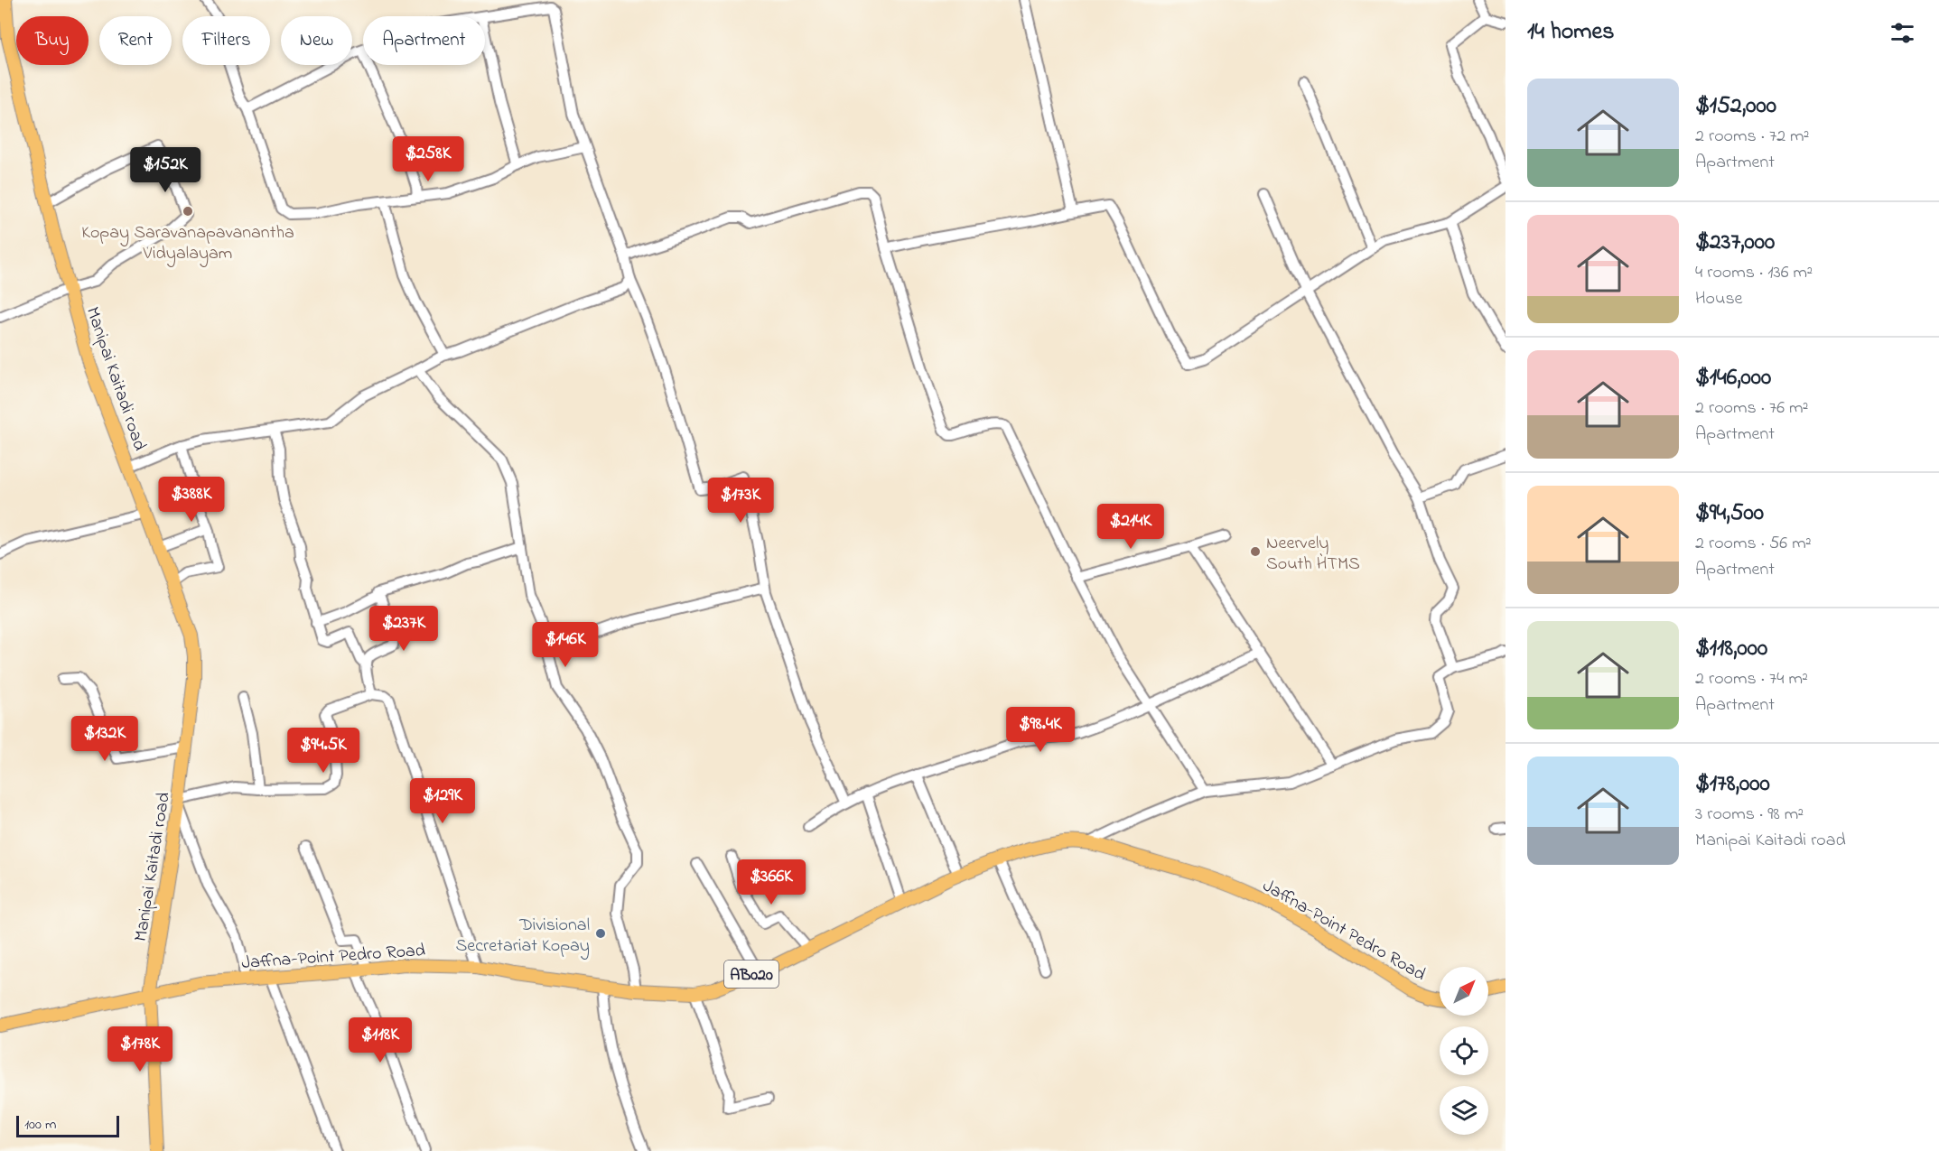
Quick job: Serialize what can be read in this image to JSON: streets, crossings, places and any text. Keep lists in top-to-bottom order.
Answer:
{
  "streets": {
    "main road": ["Manipai Kaitadi road", "Jaffna-Point Pedro Road", "AB020"]
  },
  "crossings": [
    ["Manipai Kaitadi road", "Jaffna-Point Pedro Road"]
  ],
  "places": ["Kopay Saravanapavanantha Vidyalayam", "Neervely South HTMS", "Divisional Secretariat Kopay"],
  "scale_bar": "100 m",
  "north": "top right",
  "page": {
    "heading": "14 homes",
    "chip": [
      "Buy",
      "Rent",
      "Filters",
      "New",
      "Apartment"
    ],
    "list": [
      {
        "name": "$152,000",
        "note": "2 rooms · 72 m² · Apartment"
      },
      {
        "name": "$237,000",
        "note": "4 rooms · 136 m² · House"
      },
      {
        "name": "$146,000",
        "note": "2 rooms · 76 m² · Apartment"
      },
      {
        "name": "$94,500",
        "note": "2 rooms · 56 m² · Apartment"
      },
      {
        "name": "$118,000",
        "note": "2 rooms · 74 m² · Apartment"
      },
      {
        "name": "$178,000",
        "note": "3 rooms · 98 m² · Manipai Kaitadi road"
      }
    ],
    "price": [
      "$258K",
      "$152K",
      "$388K",
      "$173K",
      "$214K",
      "$237K",
      "$146K",
      "$98.4K",
      "$132K",
      "$94.5K",
      "$129K",
      "$366K",
      "$118K",
      "$178K"
    ],
    "scale": "100 m"
  }
}
